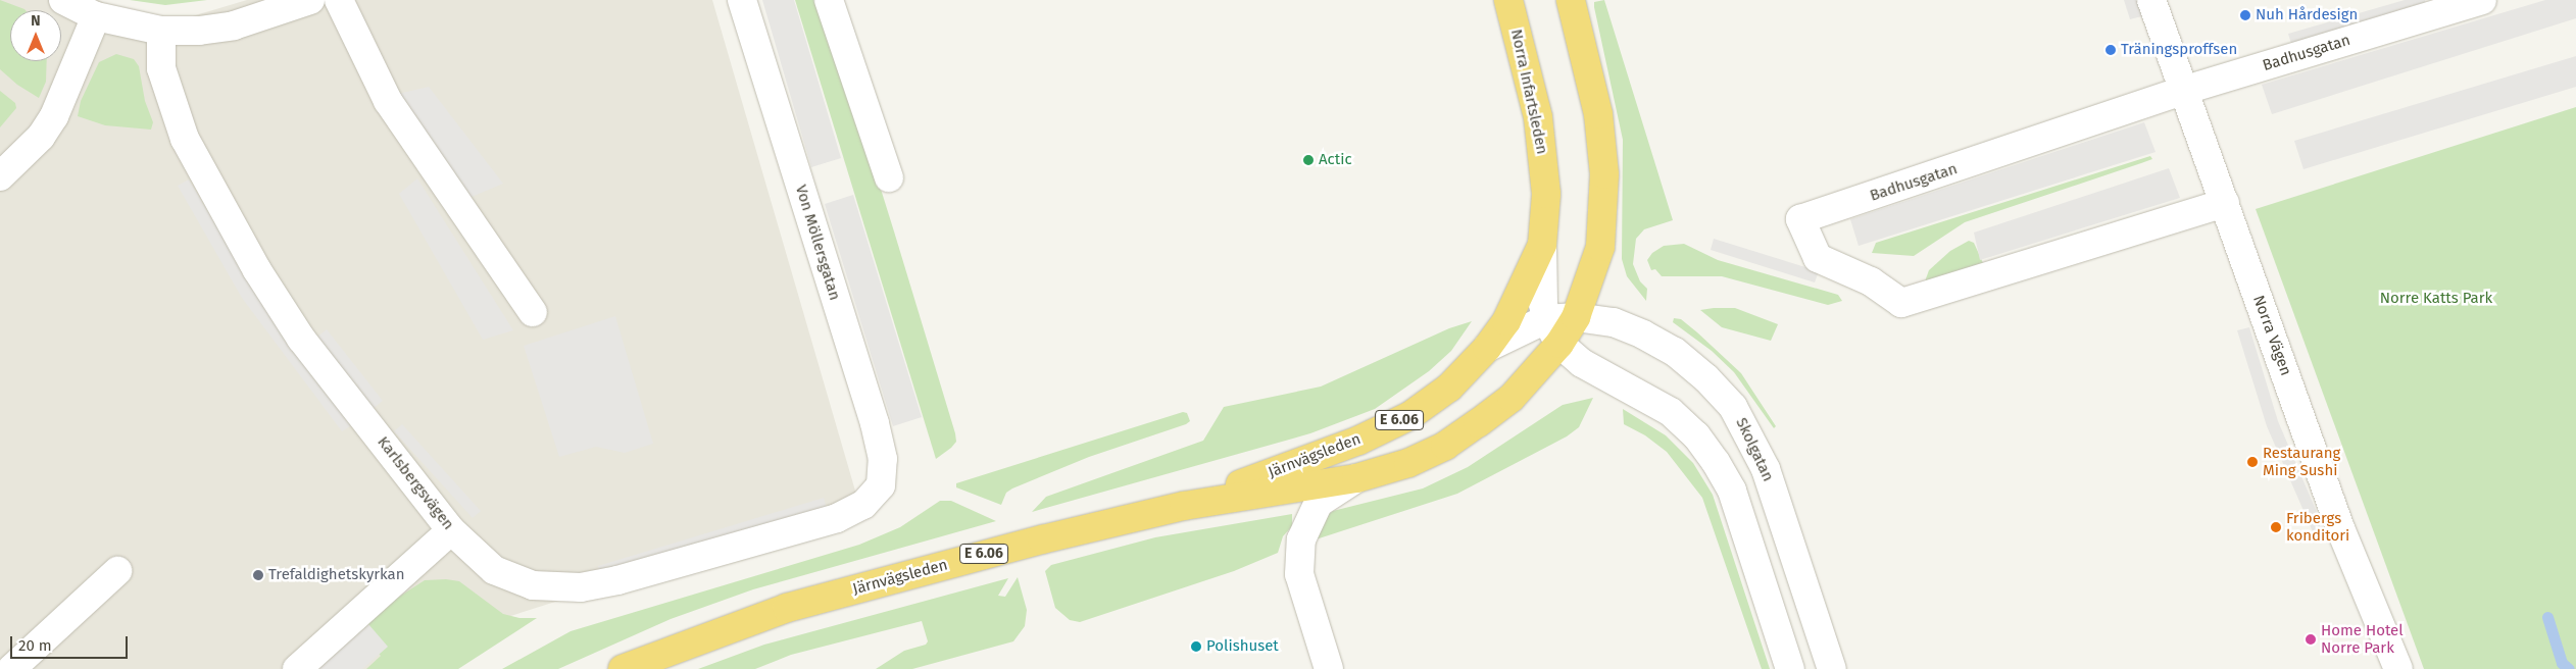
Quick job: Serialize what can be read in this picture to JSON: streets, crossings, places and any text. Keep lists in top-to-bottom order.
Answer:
{
  "streets": {
    "highway": ["Norra Infartsleden", "E 6.06", "Järnvägsleden"],
    "street": [
      "Badhusgatan",
      "Von Möllersgatan",
      "Norra Vägen",
      "Skolgatan",
      "Karlsbergsvägen"
    ]
  },
  "crossings": [
    ["Badhusgatan", "Norra Vägen"],
    ["Norra Infartsleden", "Järnvägsleden"],
    ["Von Möllersgatan", "Karlsbergsvägen"],
    ["E 6.06", "Skolgatan"],
    ["E 6.06", "Järnvägsleden"],
    ["Skolgatan", "Järnvägsleden"]
  ],
  "parks": ["Norre Katts Park"],
  "places": [
    "Nuh Hårdesign",
    "Träningsproffsen",
    "Actic",
    "Restaurang Ming Sushi",
    "Fribergs konditori",
    "Trefaldighetskyrkan",
    "Home Hotel Norre Park",
    "Polishuset"
  ],
  "scale_bar": "20 m",
  "north": "top"
}
